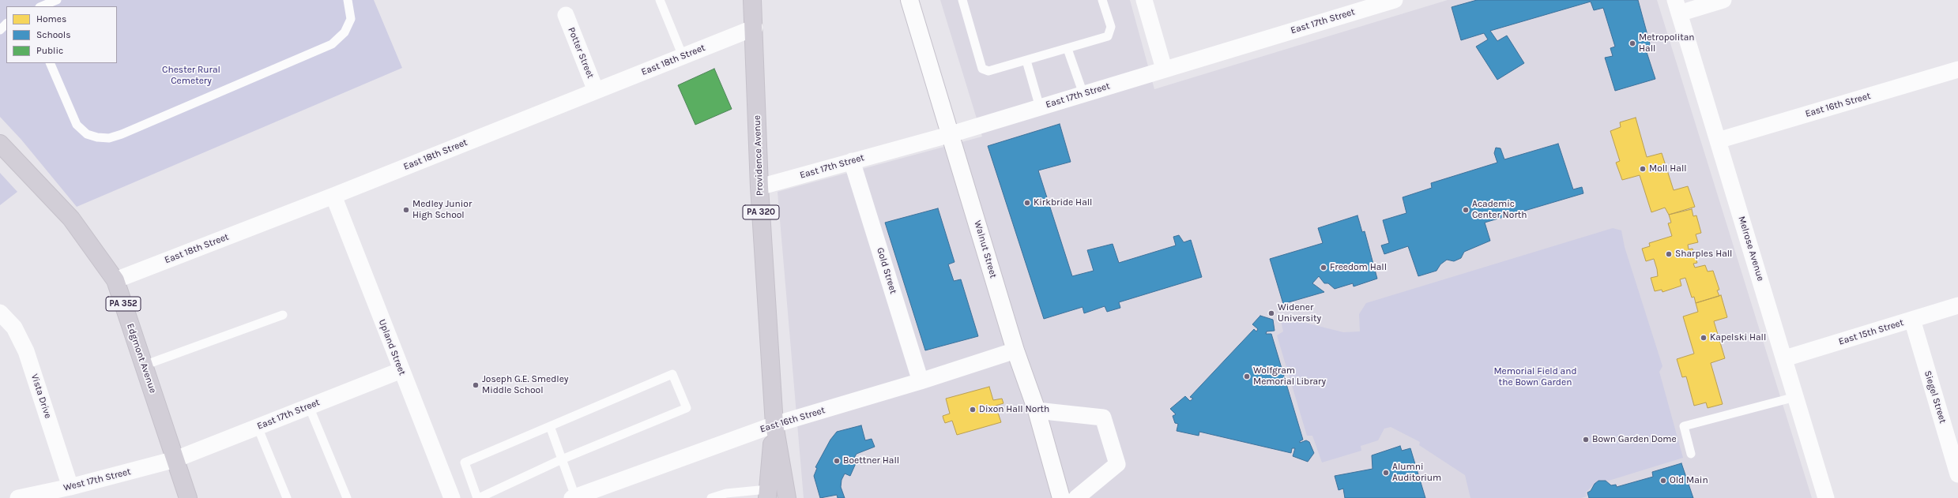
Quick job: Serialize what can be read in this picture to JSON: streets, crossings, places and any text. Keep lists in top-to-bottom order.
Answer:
{
  "streets": {
    "main road": [
      "Providence Avenue",
      "PA 320",
      "PA 352",
      "Edgmont Avenue"
    ],
    "street": [
      "East 17th Street",
      "Potter Street",
      "East 18th Street",
      "East 16th Street",
      "Melrose Avenue",
      "Walnut Street",
      "Gold Street",
      "East 15th Street",
      "Upland Street",
      "Vista Drive",
      "Siegel Street",
      "West 17th Street"
    ]
  },
  "crossings": [
    ["East 17th Street", "Providence Avenue"],
    ["East 17th Street", "Walnut Street"],
    ["East 17th Street", "Gold Street"],
    ["East 17th Street", "Upland Street"],
    ["East 17th Street", "Edgmont Avenue"],
    ["East 17th Street", "West 17th Street"],
    ["Potter Street", "East 18th Street"],
    ["East 18th Street", "Providence Avenue"],
    ["East 18th Street", "Upland Street"],
    ["East 18th Street", "Edgmont Avenue"],
    ["East 16th Street", "Providence Avenue"],
    ["East 16th Street", "Melrose Avenue"],
    ["East 16th Street", "Walnut Street"],
    ["East 16th Street", "Gold Street"],
    ["Melrose Avenue", "East 15th Street"],
    ["East 15th Street", "Siegel Street"],
    ["Edgmont Avenue", "West 17th Street"],
    ["Vista Drive", "West 17th Street"]
  ],
  "parks": ["Chester Rural Cemetery", "Memorial Field and the Bown Garden"],
  "places": [
    "Metropolitan Hall",
    "Moll Hall",
    "Kirkbride Hall",
    "Medley Junior High School",
    "Academic Center North",
    "Sharples Hall",
    "Freedom Hall",
    "Widener University",
    "Kapelski Hall",
    "Wolfgram Memorial Library",
    "Joseph G.E. Smedley Middle School",
    "Dixon Hall North",
    "Bown Garden Dome",
    "Boettner Hall",
    "Alumni Auditorium",
    "Old Main"
  ],
  "legend": ["Homes", "Schools", "Public"]
}
